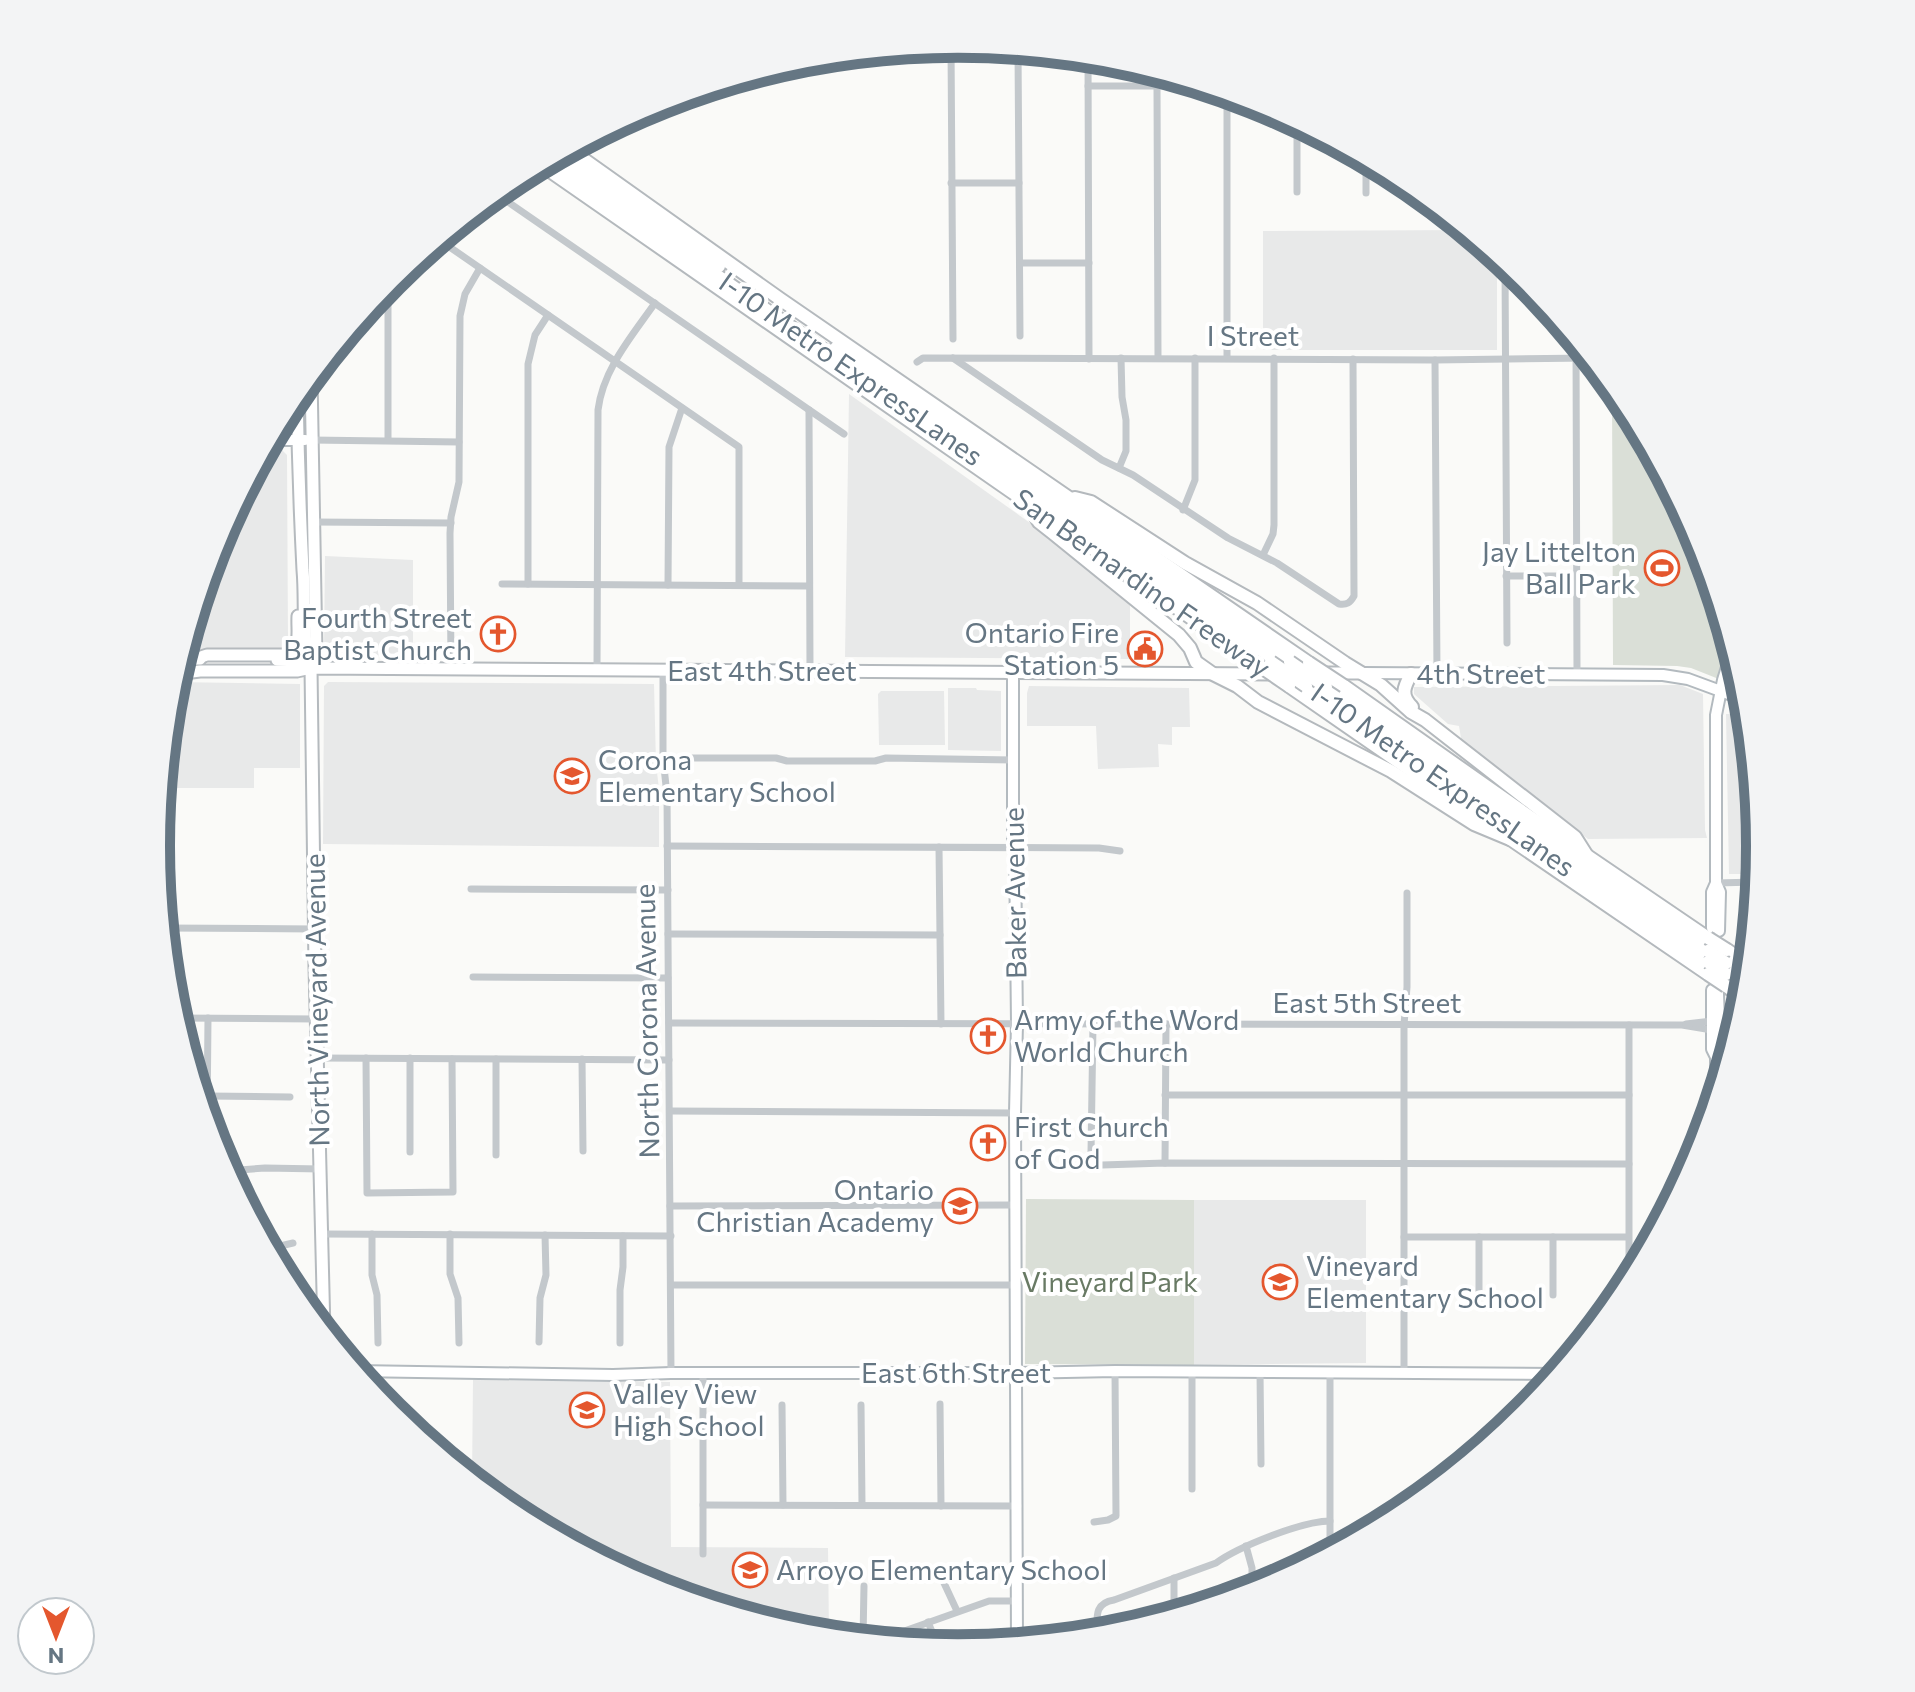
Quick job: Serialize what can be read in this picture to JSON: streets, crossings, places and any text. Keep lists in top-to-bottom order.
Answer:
{
  "streets": {
    "highway": ["I-10 Metro ExpressLanes", "San Bernardino Freeway"],
    "main road": [
      "East 4th Street",
      "4th Street",
      "Baker Avenue",
      "North Vineyard Avenue",
      "East 6th Street"
    ],
    "street": ["I Street", "East 5th Street", "North Corona Avenue"]
  },
  "crossings": [
    ["I-10 Metro ExpressLanes", "San Bernardino Freeway"],
    ["East 4th Street", "4th Street"],
    ["East 4th Street", "Baker Avenue"],
    ["East 4th Street", "North Vineyard Avenue"],
    ["East 4th Street", "North Corona Avenue"],
    ["Baker Avenue", "East 5th Street"],
    ["Baker Avenue", "East 6th Street"],
    ["East 5th Street", "North Corona Avenue"],
    ["North Corona Avenue", "East 6th Street"]
  ],
  "parks": ["Vineyard Park"],
  "places": {
    "sports": ["Jay Littelton Ball Park"],
    "church": ["Fourth Street Baptist Church", "Army of the Word World Church", "First Church of God"],
    "public building": ["Ontario Fire Station 5"],
    "school or university": [
      "Corona Elementary School",
      "Ontario Christian Academy",
      "Vineyard Elementary School",
      "Valley View High School",
      "Arroyo Elementary School"
    ]
  },
  "north": "bottom"
}
